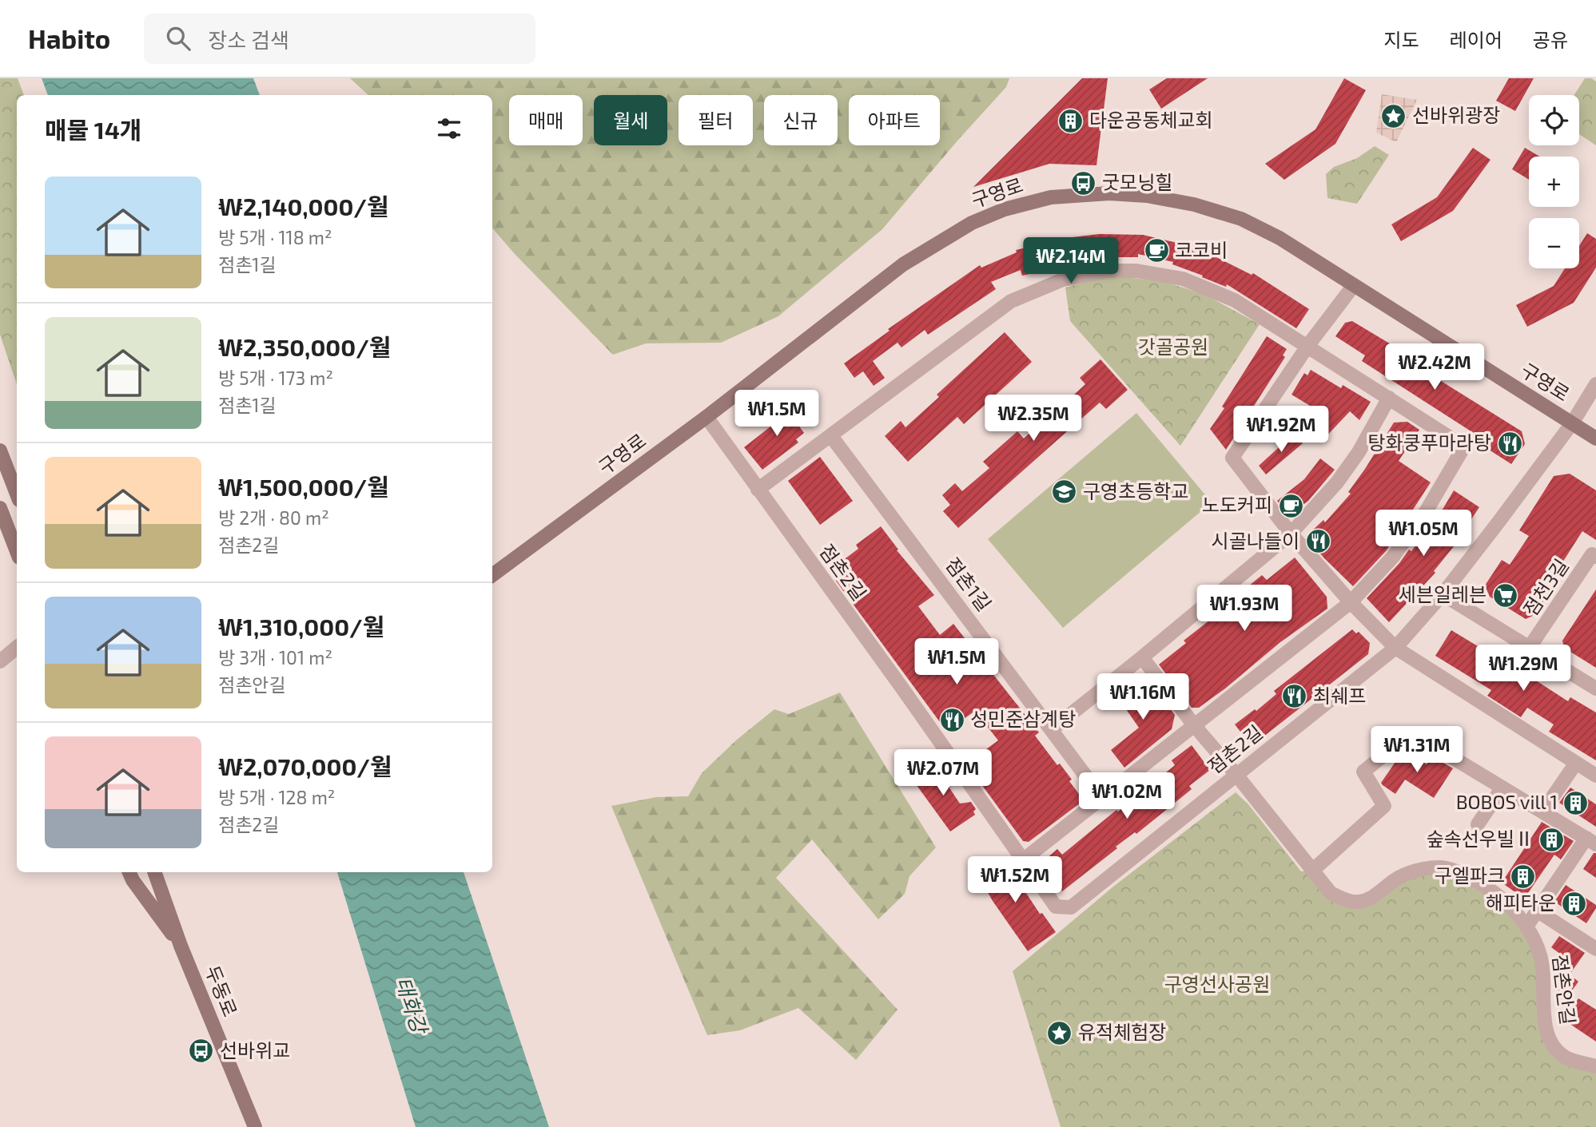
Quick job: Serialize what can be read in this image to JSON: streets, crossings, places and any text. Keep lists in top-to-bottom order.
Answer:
{
  "streets": {
    "main road": ["구영로", "두동로"],
    "street": [
      "점촌2길",
      "점촌1길",
      "점천3길",
      "점촌안길"
    ]
  },
  "crossings": [
    ["구영로", "점촌2길"],
    ["점촌2길", "점촌안길"]
  ],
  "water": ["태화강"],
  "parks": ["갓골공원", "구영선사공원"],
  "places": {
    "place": ["선바위광장", "유적체험장"],
    "building": [
      "다운공동체교회",
      "BOBOS vill 1",
      "숲속선우빌Ⅱ",
      "구엘파크",
      "해피타운"
    ],
    "bus stop": ["굿모닝힐", "선바위교"],
    "cafe": ["코코비", "노도커피"],
    "restaurant": [
      "탕화쿵푸마라탕",
      "시골나들이",
      "최쉐프",
      "성민준삼계탕"
    ],
    "school or university": ["구영초등학교"],
    "supermarket": ["세븐일레븐"]
  },
  "page": {
    "header": "Habito",
    "search": "장소 검색",
    "nav": ["지도", "레이어", "공유"],
    "map_buttons": ["+", "−"],
    "chip": [
      "매매",
      "월세",
      "필터",
      "신규",
      "아파트"
    ],
    "heading": "매물 14개",
    "list": [
      {
        "name": "₩2,140,000/월",
        "note": "방 5개 · 118 m² · 점촌1길"
      },
      {
        "name": "₩2,350,000/월",
        "note": "방 5개 · 173 m² · 점촌1길"
      },
      {
        "name": "₩1,500,000/월",
        "note": "방 2개 · 80 m² · 점촌2길"
      },
      {
        "name": "₩1,310,000/월",
        "note": "방 3개 · 101 m² · 점촌안길"
      },
      {
        "name": "₩2,070,000/월",
        "note": "방 5개 · 128 m² · 점촌2길"
      }
    ],
    "price": [
      "₩2.14M",
      "₩2.42M",
      "₩1.5M",
      "₩2.35M",
      "₩1.92M",
      "₩1.05M",
      "₩1.93M",
      "₩1.5M",
      "₩1.29M",
      "₩1.16M",
      "₩1.31M",
      "₩2.07M",
      "₩1.02M",
      "₩1.52M"
    ]
  }
}
